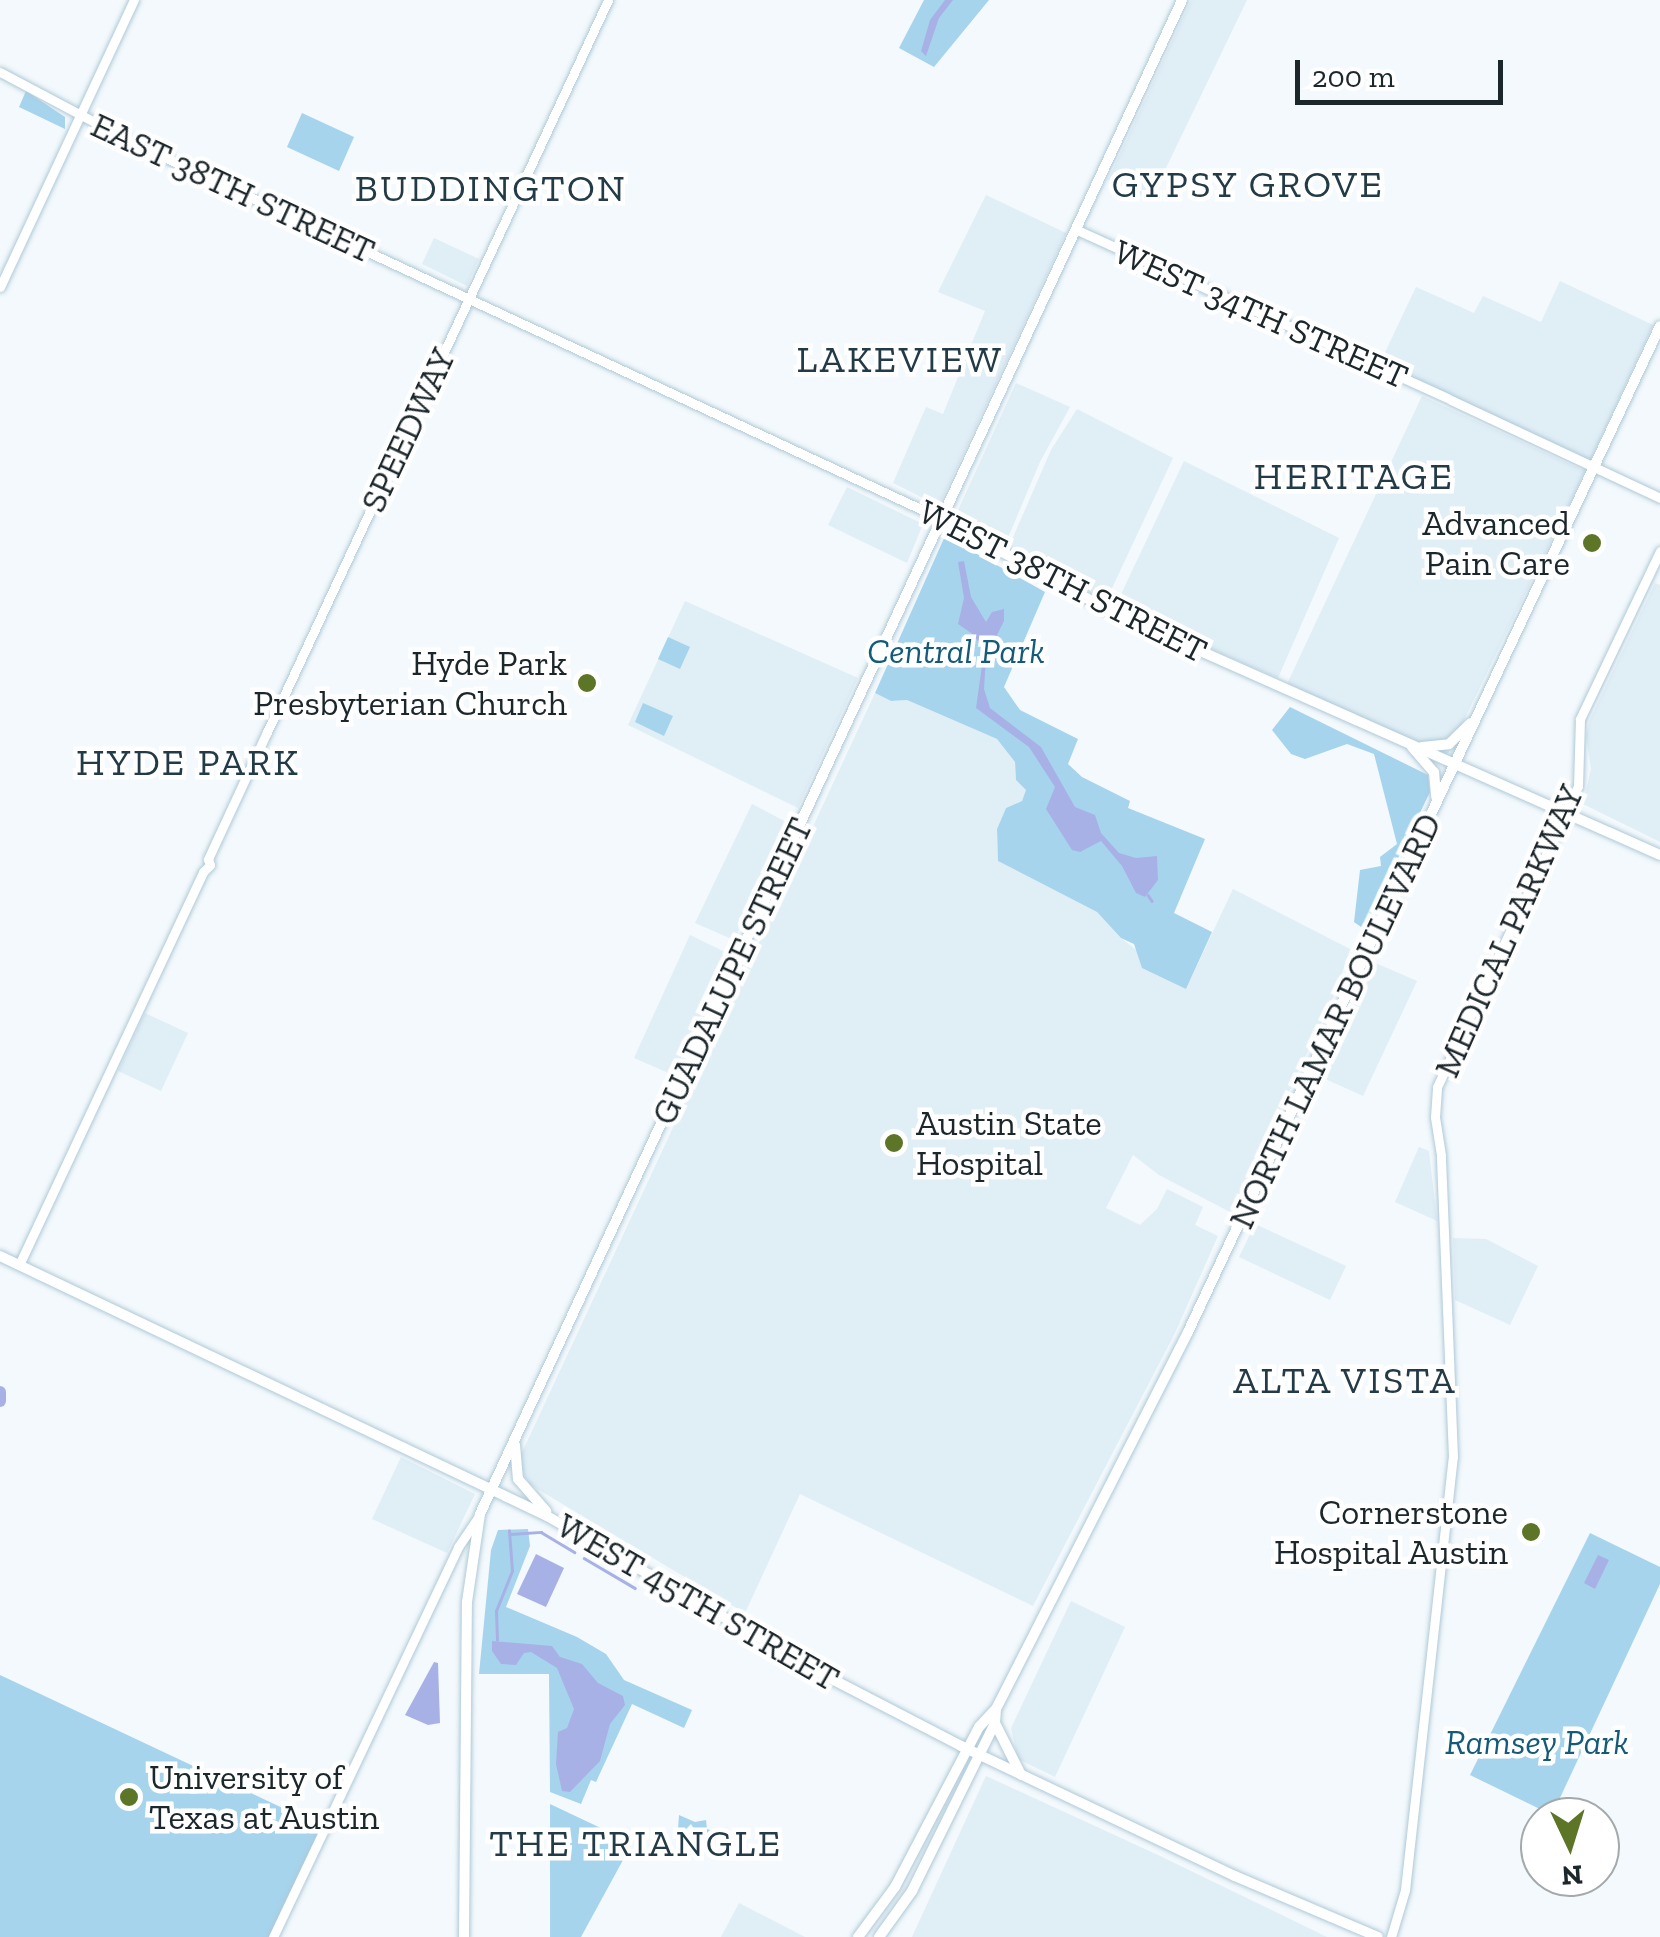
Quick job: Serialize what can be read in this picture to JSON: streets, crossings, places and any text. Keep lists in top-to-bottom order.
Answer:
{
  "streets": {
    "main road": [
      "WEST 38TH STREET",
      "GUADALUPE STREET",
      "NORTH LAMAR BOULEVARD",
      "WEST 45TH STREET"
    ],
    "street": [
      "EAST 38TH STREET",
      "WEST 34TH STREET",
      "SPEEDWAY",
      "MEDICAL PARKWAY"
    ]
  },
  "crossings": [
    ["EAST 38TH STREET", "SPEEDWAY"],
    ["EAST 38TH STREET", "WEST 38TH STREET"],
    ["WEST 34TH STREET", "GUADALUPE STREET"],
    ["WEST 34TH STREET", "NORTH LAMAR BOULEVARD"],
    ["SPEEDWAY", "WEST 38TH STREET"],
    ["SPEEDWAY", "WEST 45TH STREET"],
    ["WEST 38TH STREET", "MEDICAL PARKWAY"],
    ["WEST 38TH STREET", "GUADALUPE STREET"],
    ["WEST 38TH STREET", "NORTH LAMAR BOULEVARD"],
    ["GUADALUPE STREET", "WEST 45TH STREET"],
    ["NORTH LAMAR BOULEVARD", "WEST 45TH STREET"]
  ],
  "districts": [
    "GYPSY GROVE",
    "BUDDINGTON",
    "LAKEVIEW",
    "HERITAGE",
    "HYDE PARK",
    "ALTA VISTA",
    "THE TRIANGLE"
  ],
  "parks": ["Central Park", "Ramsey Park"],
  "places": [
    "Advanced Pain Care",
    "Hyde Park Presbyterian Church",
    "Austin State Hospital",
    "Cornerstone Hospital Austin",
    "University of Texas at Austin"
  ],
  "scale_bar": "200 m",
  "north": "bottom"
}
